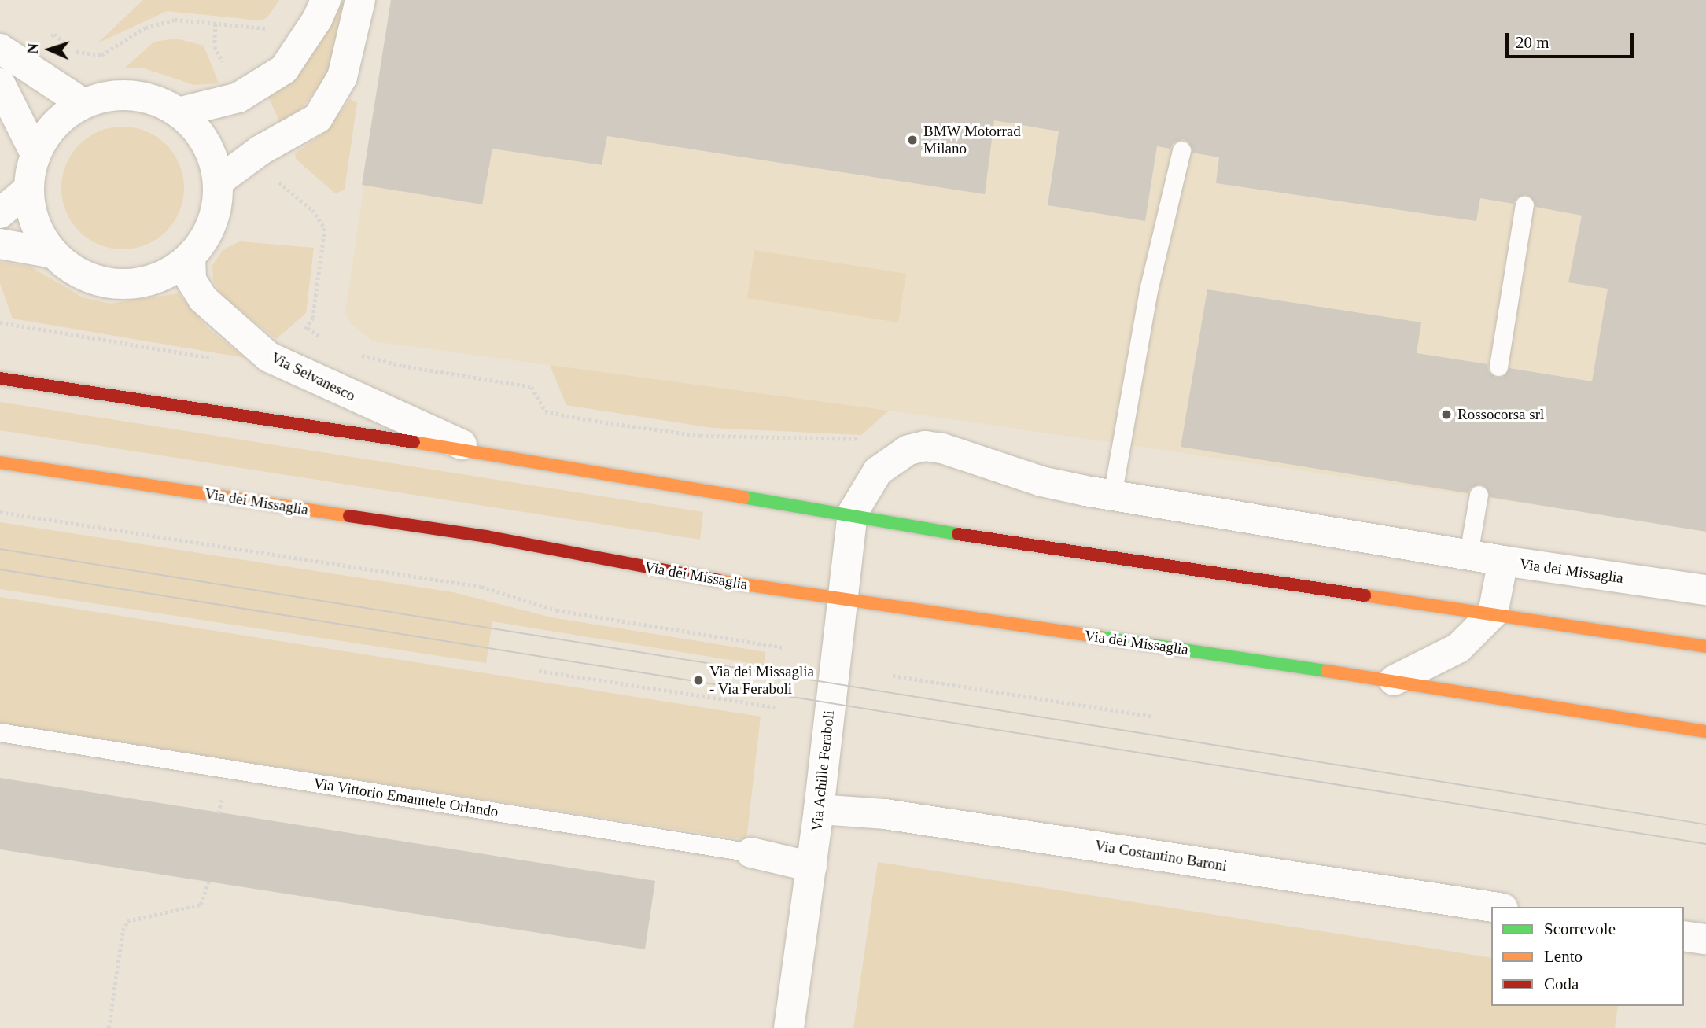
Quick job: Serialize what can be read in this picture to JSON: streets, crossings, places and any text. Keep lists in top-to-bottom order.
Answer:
{
  "streets": {
    "main road": ["Via dei Missaglia"],
    "street": [
      "Via Selvanesco",
      "Via Achille Feraboli",
      "Via Vittorio Emanuele Orlando",
      "Via Costantino Baroni"
    ]
  },
  "crossings": [
    ["Via dei Missaglia", "Via Achille Feraboli"],
    ["Via Achille Feraboli", "Via Vittorio Emanuele Orlando"],
    ["Via Achille Feraboli", "Via Costantino Baroni"]
  ],
  "places": ["BMW Motorrad Milano", "Rossocorsa srl", "Via dei Missaglia - Via Feraboli"],
  "legend": ["Scorrevole", "Lento", "Coda"],
  "scale_bar": "20 m",
  "north": "left"
}
